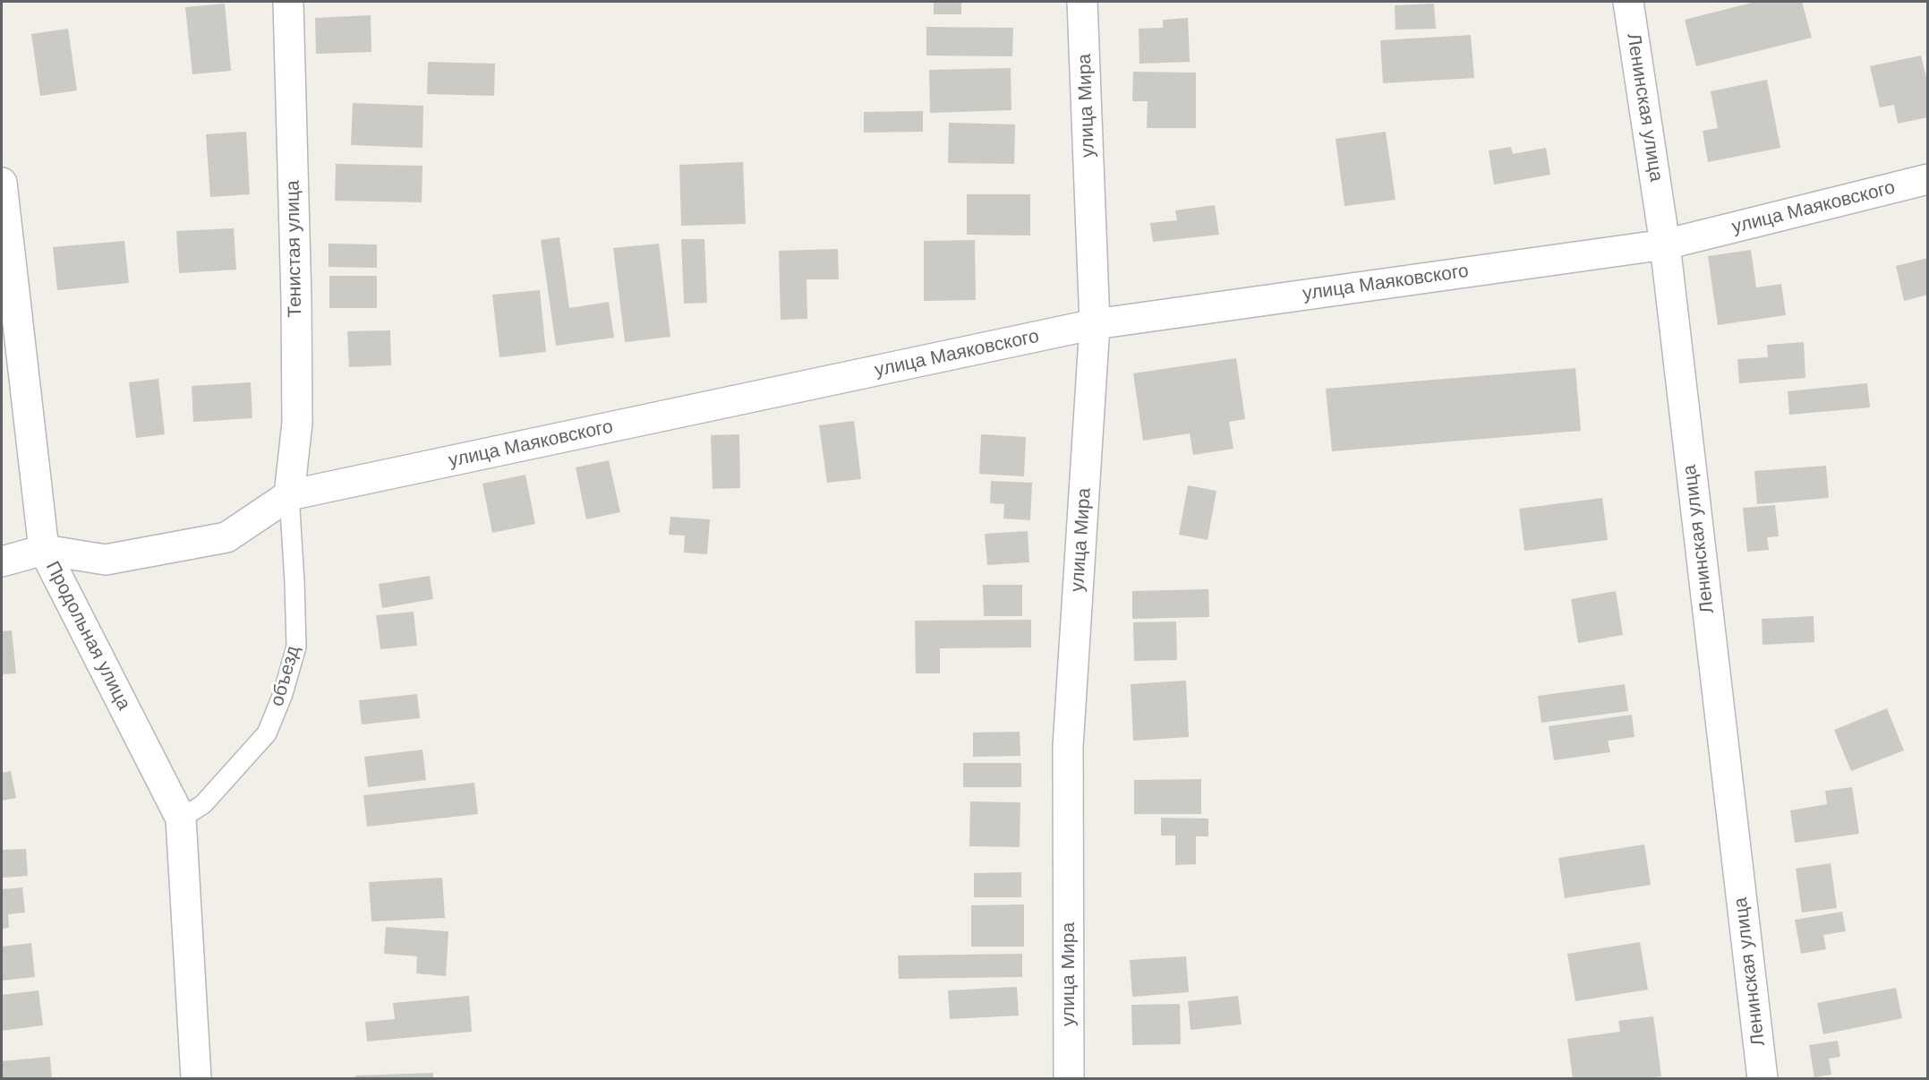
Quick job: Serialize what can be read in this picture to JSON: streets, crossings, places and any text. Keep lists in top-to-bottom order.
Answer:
{
  "streets": {
    "street": [
      "улица Мира",
      "Ленинская улица",
      "улица Маяковского",
      "Тенистая улица",
      "Продольная улица"
    ],
    "lane": ["объезд"]
  },
  "crossings": [
    ["улица Мира", "улица Маяковского"],
    ["Ленинская улица", "улица Маяковского"],
    ["улица Маяковского", "Тенистая улица"],
    ["улица Маяковского", "Продольная улица"],
    ["улица Маяковского", "объезд"],
    ["Тенистая улица", "объезд"],
    ["Продольная улица", "объезд"]
  ]
}
